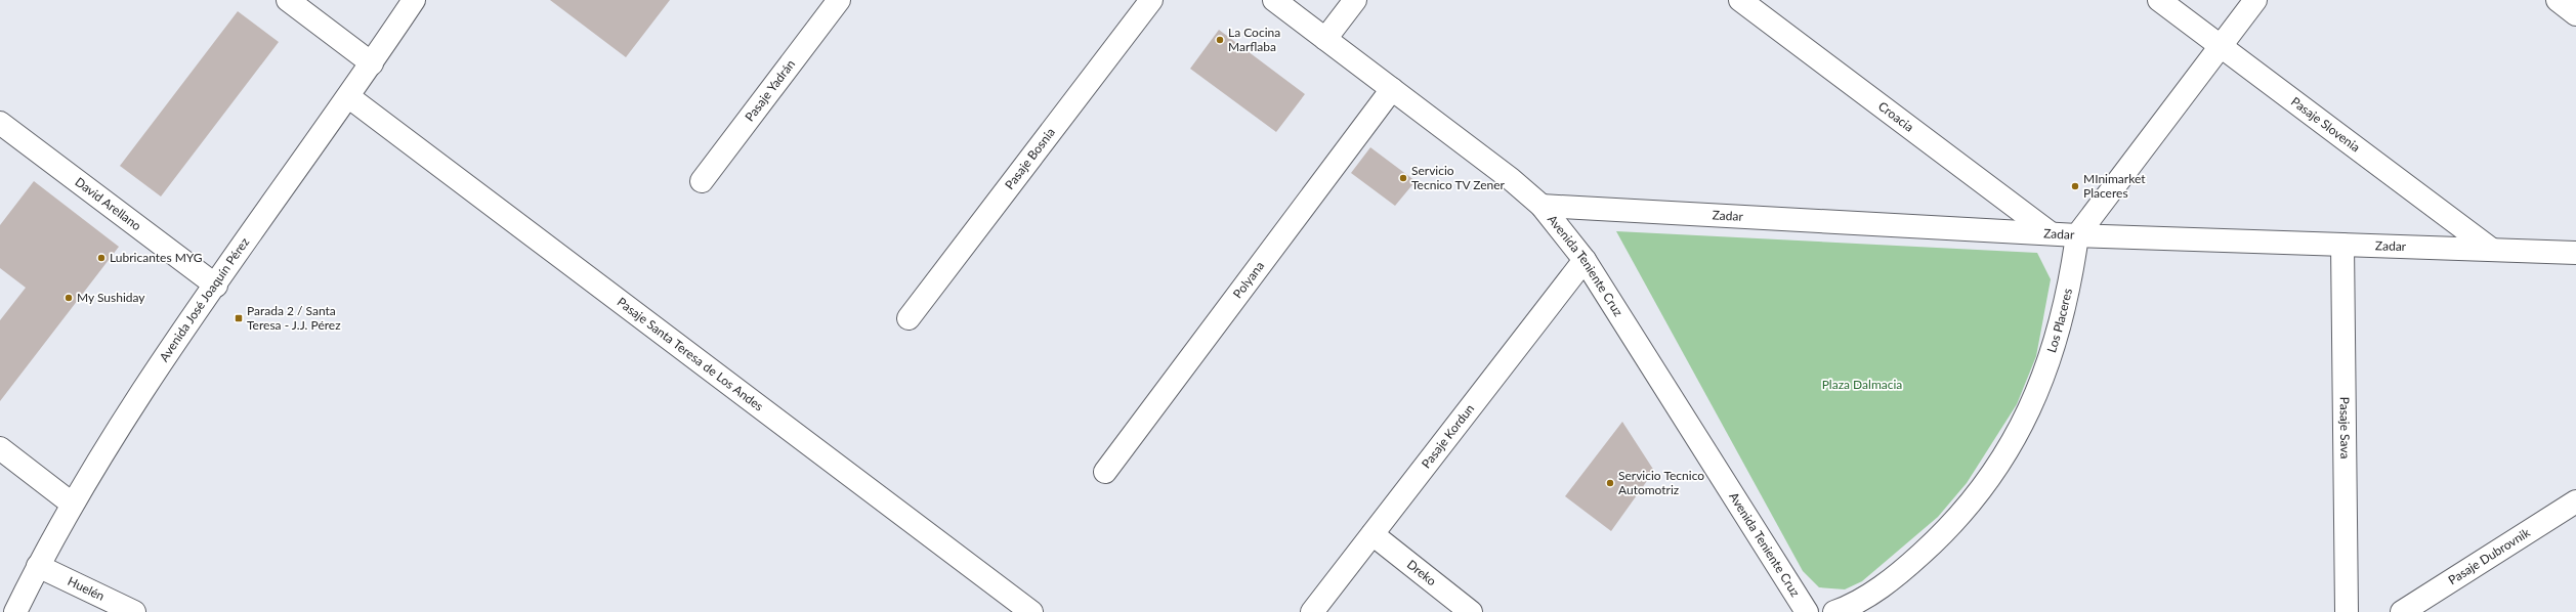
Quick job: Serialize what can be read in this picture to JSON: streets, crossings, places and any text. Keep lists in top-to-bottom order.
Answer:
{
  "streets": {
    "street": [
      "Pasaje Yadrán",
      "Croacia",
      "Pasaje Slovenia",
      "Pasaje Bosnia",
      "David Arellano",
      "Zadar",
      "Avenida Teniente Cruz",
      "Polyana",
      "Avenida José Joaquín Pérez",
      "Los Placeres",
      "Pasaje Santa Teresa de Los Andes",
      "Pasaje Sava",
      "Pasaje Kordun",
      "Pasaje Dubrovnik",
      "Dreko",
      "Huelén"
    ]
  },
  "crossings": [
    ["Croacia", "Zadar"],
    ["Pasaje Slovenia", "Zadar"],
    ["Pasaje Slovenia", "Los Placeres"],
    ["David Arellano", "Avenida José Joaquín Pérez"],
    ["Zadar", "Avenida Teniente Cruz"],
    ["Zadar", "Los Placeres"],
    ["Zadar", "Pasaje Sava"],
    ["Avenida Teniente Cruz", "Polyana"],
    ["Avenida Teniente Cruz", "Pasaje Kordun"],
    ["Avenida José Joaquín Pérez", "Pasaje Santa Teresa de Los Andes"],
    ["Avenida José Joaquín Pérez", "Huelén"],
    ["Pasaje Kordun", "Dreko"]
  ],
  "parks": ["Plaza Dalmacia"],
  "places": {
    "other": [
      "La Cocina Marflaba",
      "Servicio Tecnico TV Zener",
      "MInimarket Placeres",
      "Lubricantes MYG",
      "My Sushiday",
      "Servicio Tecnico Automotriz"
    ],
    "transit": ["Parada 2 / Santa Teresa - J.J. Pérez"]
  }
}
